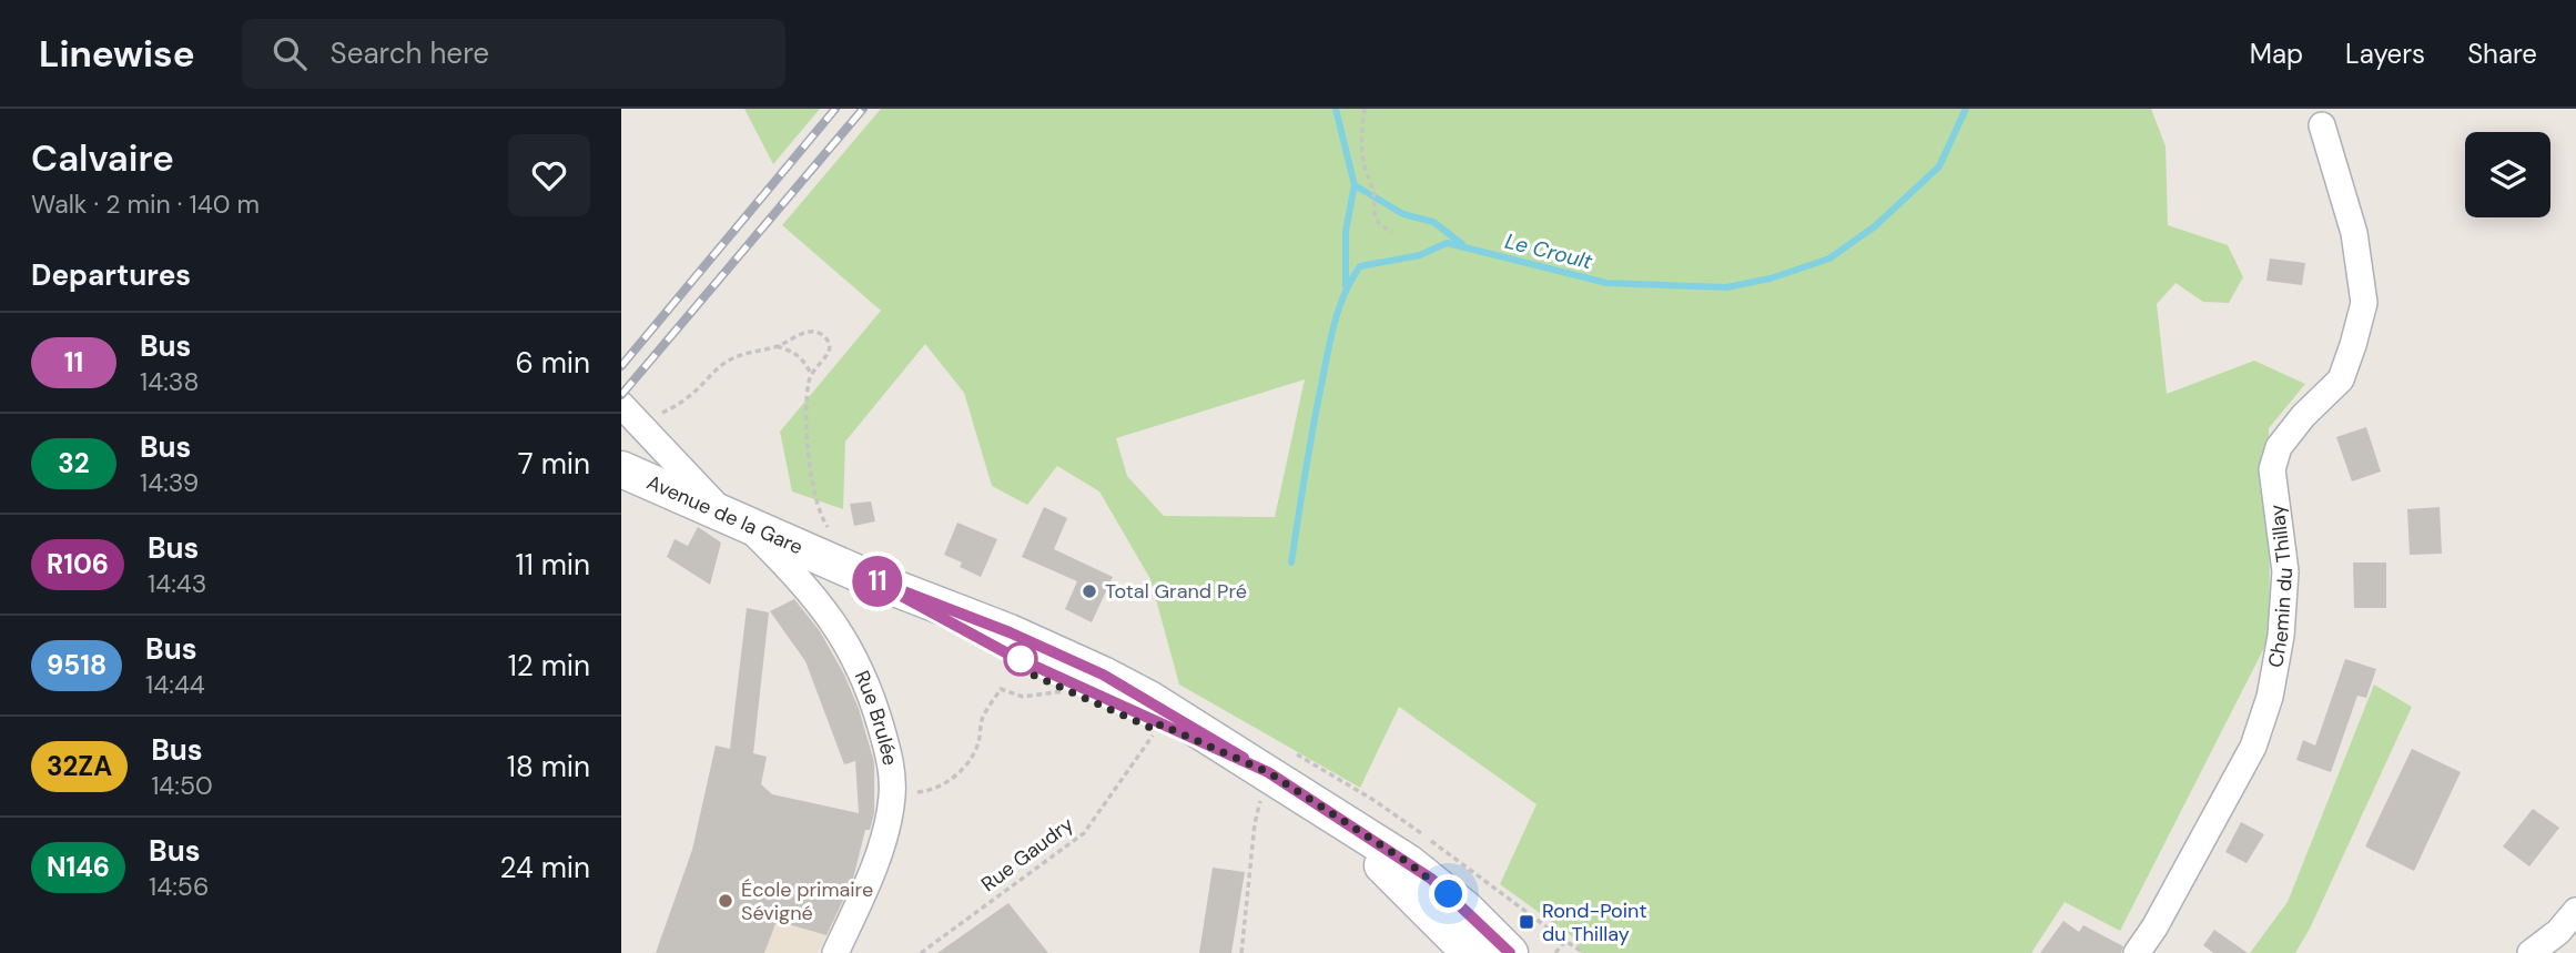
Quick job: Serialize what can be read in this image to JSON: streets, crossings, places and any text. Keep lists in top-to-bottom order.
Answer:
{
  "streets": {
    "main road": ["Avenue de la Gare"],
    "street": ["Chemin du Thillay", "Rue Brulée"],
    "path": ["Rue Gaudry"]
  },
  "crossings": [
    ["Avenue de la Gare", "Rue Brulée"],
    ["Avenue de la Gare", "Rue Gaudry"]
  ],
  "water": ["Le Croult"],
  "places": {
    "other": ["Total Grand Pré", "École primaire Sévigné"],
    "transit": ["Rond-Point du Thillay"]
  },
  "lines": ["bus line 11"],
  "page": {
    "header": "Linewise",
    "search": "Search here",
    "nav": ["Map", "Layers", "Share"],
    "heading": [
      ["Calvaire", "Walk · 2 min · 140 m"],
      "Departures"
    ],
    "on_map": "11",
    "list": [
      {
        "mark": "11",
        "name": "Bus",
        "note": "14:38",
        "value": "6 min"
      },
      {
        "mark": "32",
        "name": "Bus",
        "note": "14:39",
        "value": "7 min"
      },
      {
        "mark": "R106",
        "name": "Bus",
        "note": "14:43",
        "value": "11 min"
      },
      {
        "mark": "9518",
        "name": "Bus",
        "note": "14:44",
        "value": "12 min"
      },
      {
        "mark": "32ZA",
        "name": "Bus",
        "note": "14:50",
        "value": "18 min"
      },
      {
        "mark": "N146",
        "name": "Bus",
        "note": "14:56",
        "value": "24 min"
      }
    ]
  }
}
